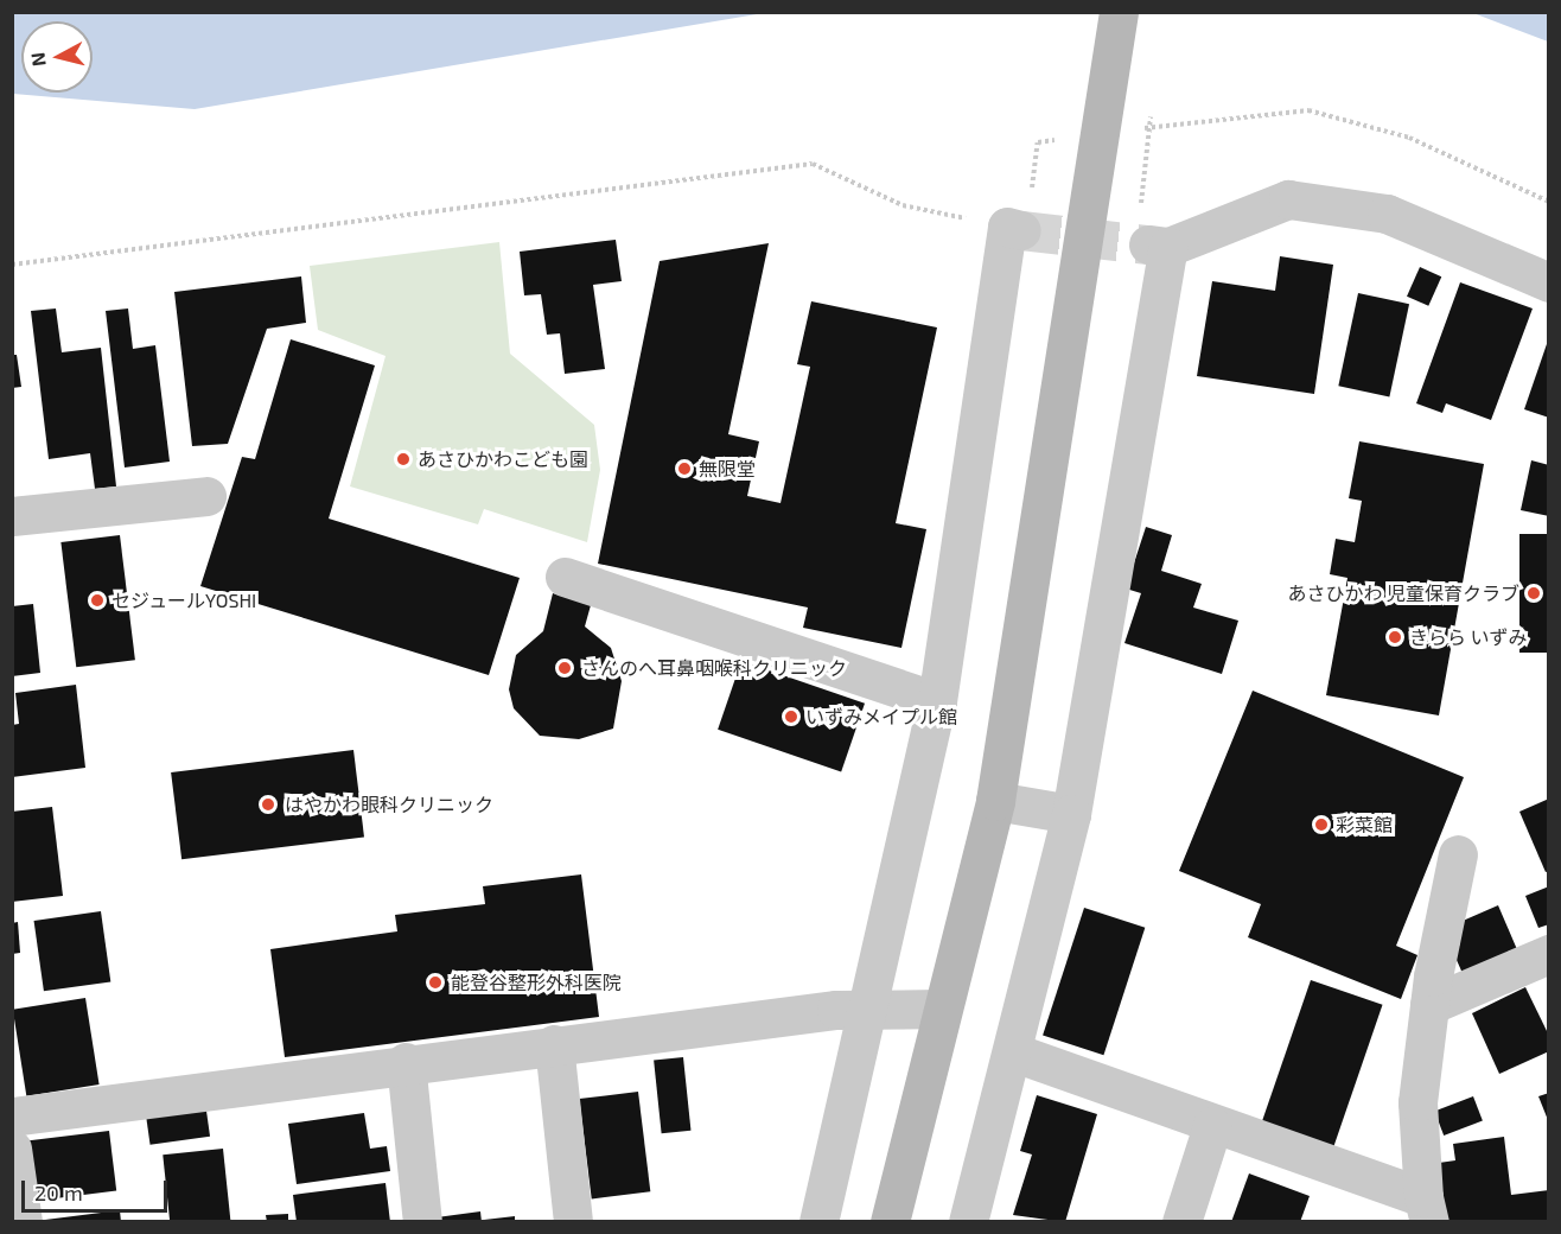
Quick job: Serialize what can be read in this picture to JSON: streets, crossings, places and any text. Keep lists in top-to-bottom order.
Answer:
{
  "places": [
    "あさひかわこども園",
    "無限堂",
    "あさひかわ 児童保育クラブ",
    "セジュールYOSHI",
    "きらら いずみ",
    "さんのへ耳鼻咽喉科クリニック",
    "いずみメイプル館",
    "はやかわ眼科クリニック",
    "彩菜館",
    "能登谷整形外科医院"
  ],
  "scale_bar": "20 m",
  "north": "left"
}
